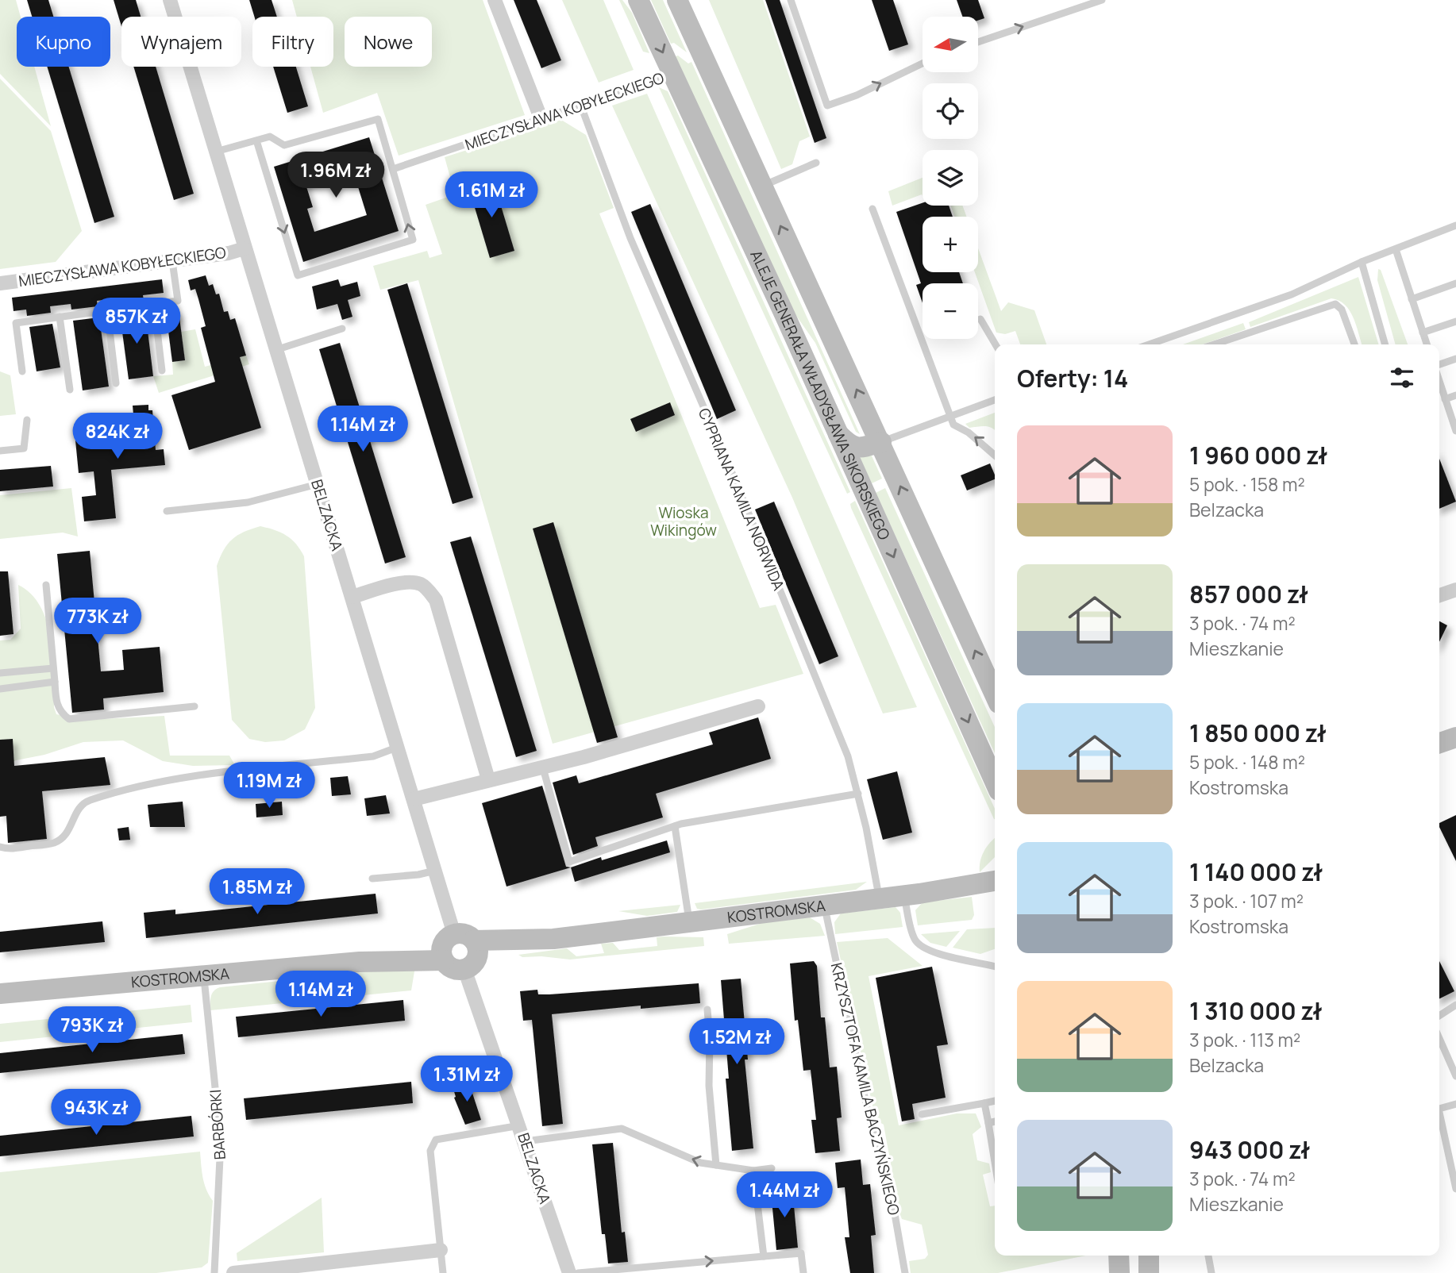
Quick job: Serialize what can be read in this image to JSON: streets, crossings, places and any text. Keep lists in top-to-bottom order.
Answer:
{
  "streets": {
    "main road": ["ALEJE GENERAŁA WŁADYSŁAWA SIKORSKIEGO", "KOSTROMSKA"],
    "street": ["MIECZYSŁAWA KOBYŁECKIEGO", "BELZACKA"],
    "lane": ["CYPRIANA KAMILA NORWIDA", "KRZYSZTOFA KAMILA BACZYŃSKIEGO", "BARBÓRKI"]
  },
  "crossings": [
    ["MIECZYSŁAWA KOBYŁECKIEGO", "ALEJE GENERAŁA WŁADYSŁAWA SIKORSKIEGO"],
    ["MIECZYSŁAWA KOBYŁECKIEGO", "CYPRIANA KAMILA NORWIDA"],
    ["MIECZYSŁAWA KOBYŁECKIEGO", "BELZACKA"],
    ["CYPRIANA KAMILA NORWIDA", "KOSTROMSKA"],
    ["BELZACKA", "KOSTROMSKA"],
    ["KOSTROMSKA", "KRZYSZTOFA KAMILA BACZYŃSKIEGO"],
    ["KOSTROMSKA", "BARBÓRKI"]
  ],
  "parks": ["Wioska Wikingów"],
  "north": "left",
  "page": {
    "map_buttons": ["+", "−"],
    "chip": [
      "Kupno",
      "Wynajem",
      "Filtry",
      "Nowe"
    ],
    "price": [
      "1.96M zł",
      "1.61M zł",
      "857K zł",
      "1.14M zł",
      "824K zł",
      "773K zł",
      "1.19M zł",
      "1.85M zł",
      "1.14M zł",
      "793K zł",
      "1.52M zł",
      "1.31M zł",
      "943K zł",
      "1.44M zł"
    ],
    "heading": "Oferty: 14",
    "list": [
      {
        "name": "1 960 000 zł",
        "note": "5 pok. · 158 m² · Belzacka"
      },
      {
        "name": "857 000 zł",
        "note": "3 pok. · 74 m² · Mieszkanie"
      },
      {
        "name": "1 850 000 zł",
        "note": "5 pok. · 148 m² · Kostromska"
      },
      {
        "name": "1 140 000 zł",
        "note": "3 pok. · 107 m² · Kostromska"
      },
      {
        "name": "1 310 000 zł",
        "note": "3 pok. · 113 m² · Belzacka"
      },
      {
        "name": "943 000 zł",
        "note": "3 pok. · 74 m² · Mieszkanie"
      }
    ]
  }
}
